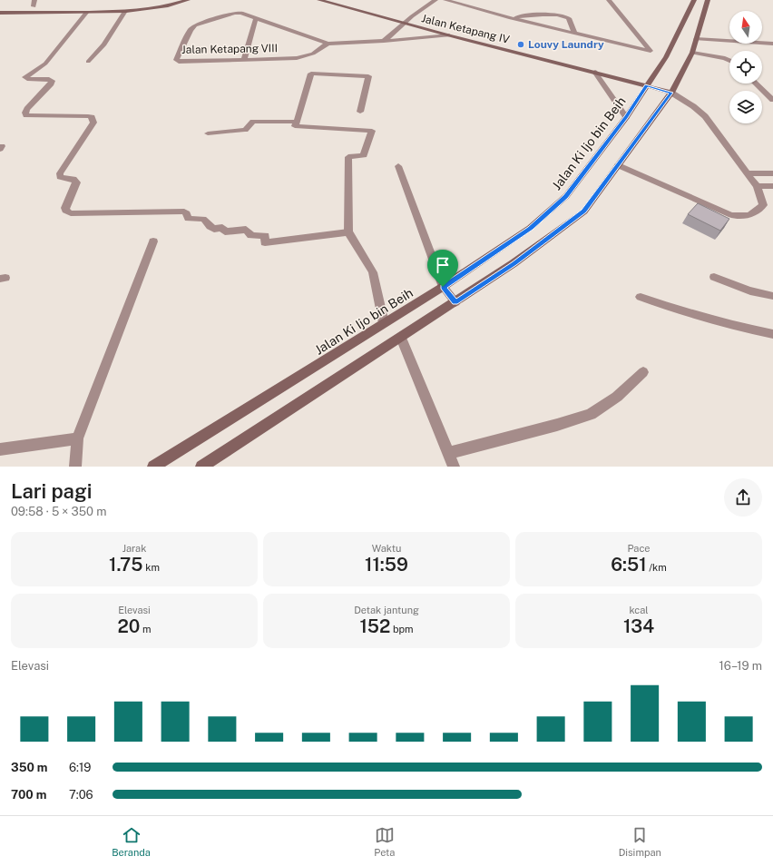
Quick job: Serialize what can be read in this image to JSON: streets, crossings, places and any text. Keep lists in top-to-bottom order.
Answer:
{
  "streets": {
    "street": ["Jalan Ketapang IV", "Jalan Ketapang VIII", "Jalan Ki Ijo bin Beih"]
  },
  "crossings": [
    ["Jalan Ketapang IV", "Jalan Ketapang VIII"],
    ["Jalan Ketapang IV", "Jalan Ki Ijo bin Beih"]
  ],
  "places": ["Louvy Laundry"],
  "north": "top",
  "page": {
    "heading": ["Lari pagi", "09:58 · 5 × 350 m"],
    "stats": [
      ["Jarak", "1.75 km"],
      ["Waktu", "11:59"],
      ["Pace", "6:51 /km"],
      ["Elevasi", "20 m"],
      ["Detak jantung", "152 bpm"],
      ["kcal", "134"]
    ],
    "chart": ["Elevasi", "16–19 m"],
    "list": [
      {
        "name": "350 m",
        "note": "6:19"
      },
      {
        "name": "700 m",
        "note": "7:06"
      }
    ],
    "tabs": ["Beranda", "Peta", "Disimpan"]
  }
}
